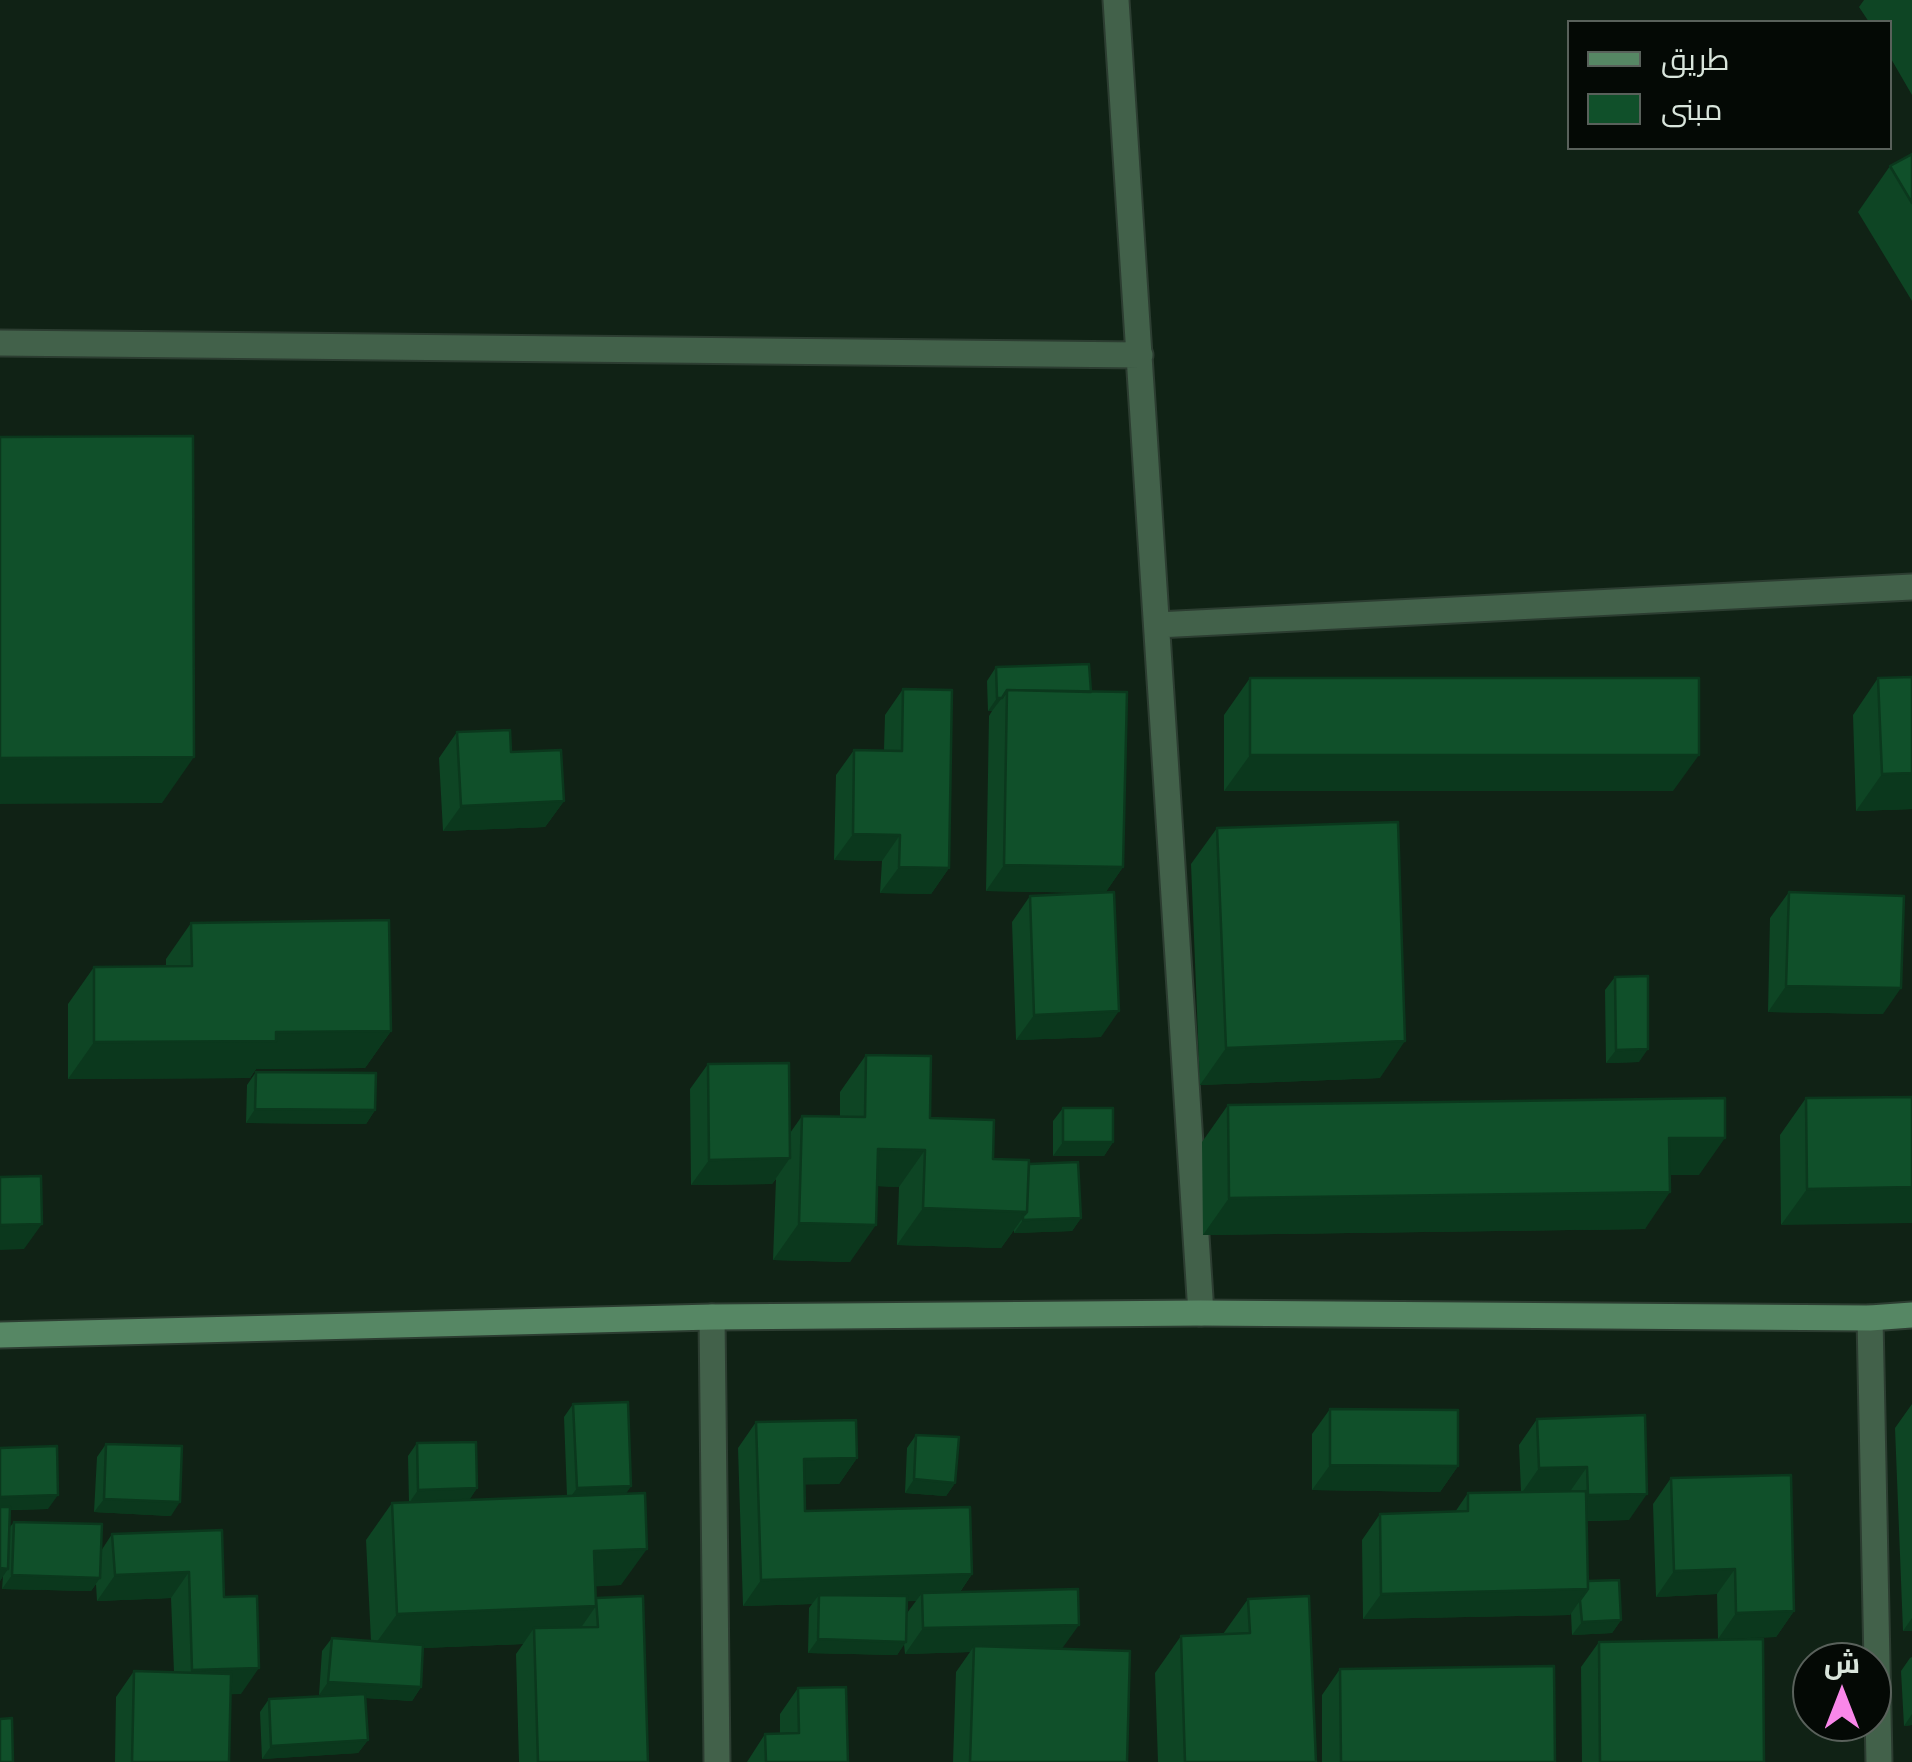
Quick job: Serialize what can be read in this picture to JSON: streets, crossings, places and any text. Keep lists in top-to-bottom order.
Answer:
{
  "legend": ["طريق", "مبنى"],
  "north": "top"
}
